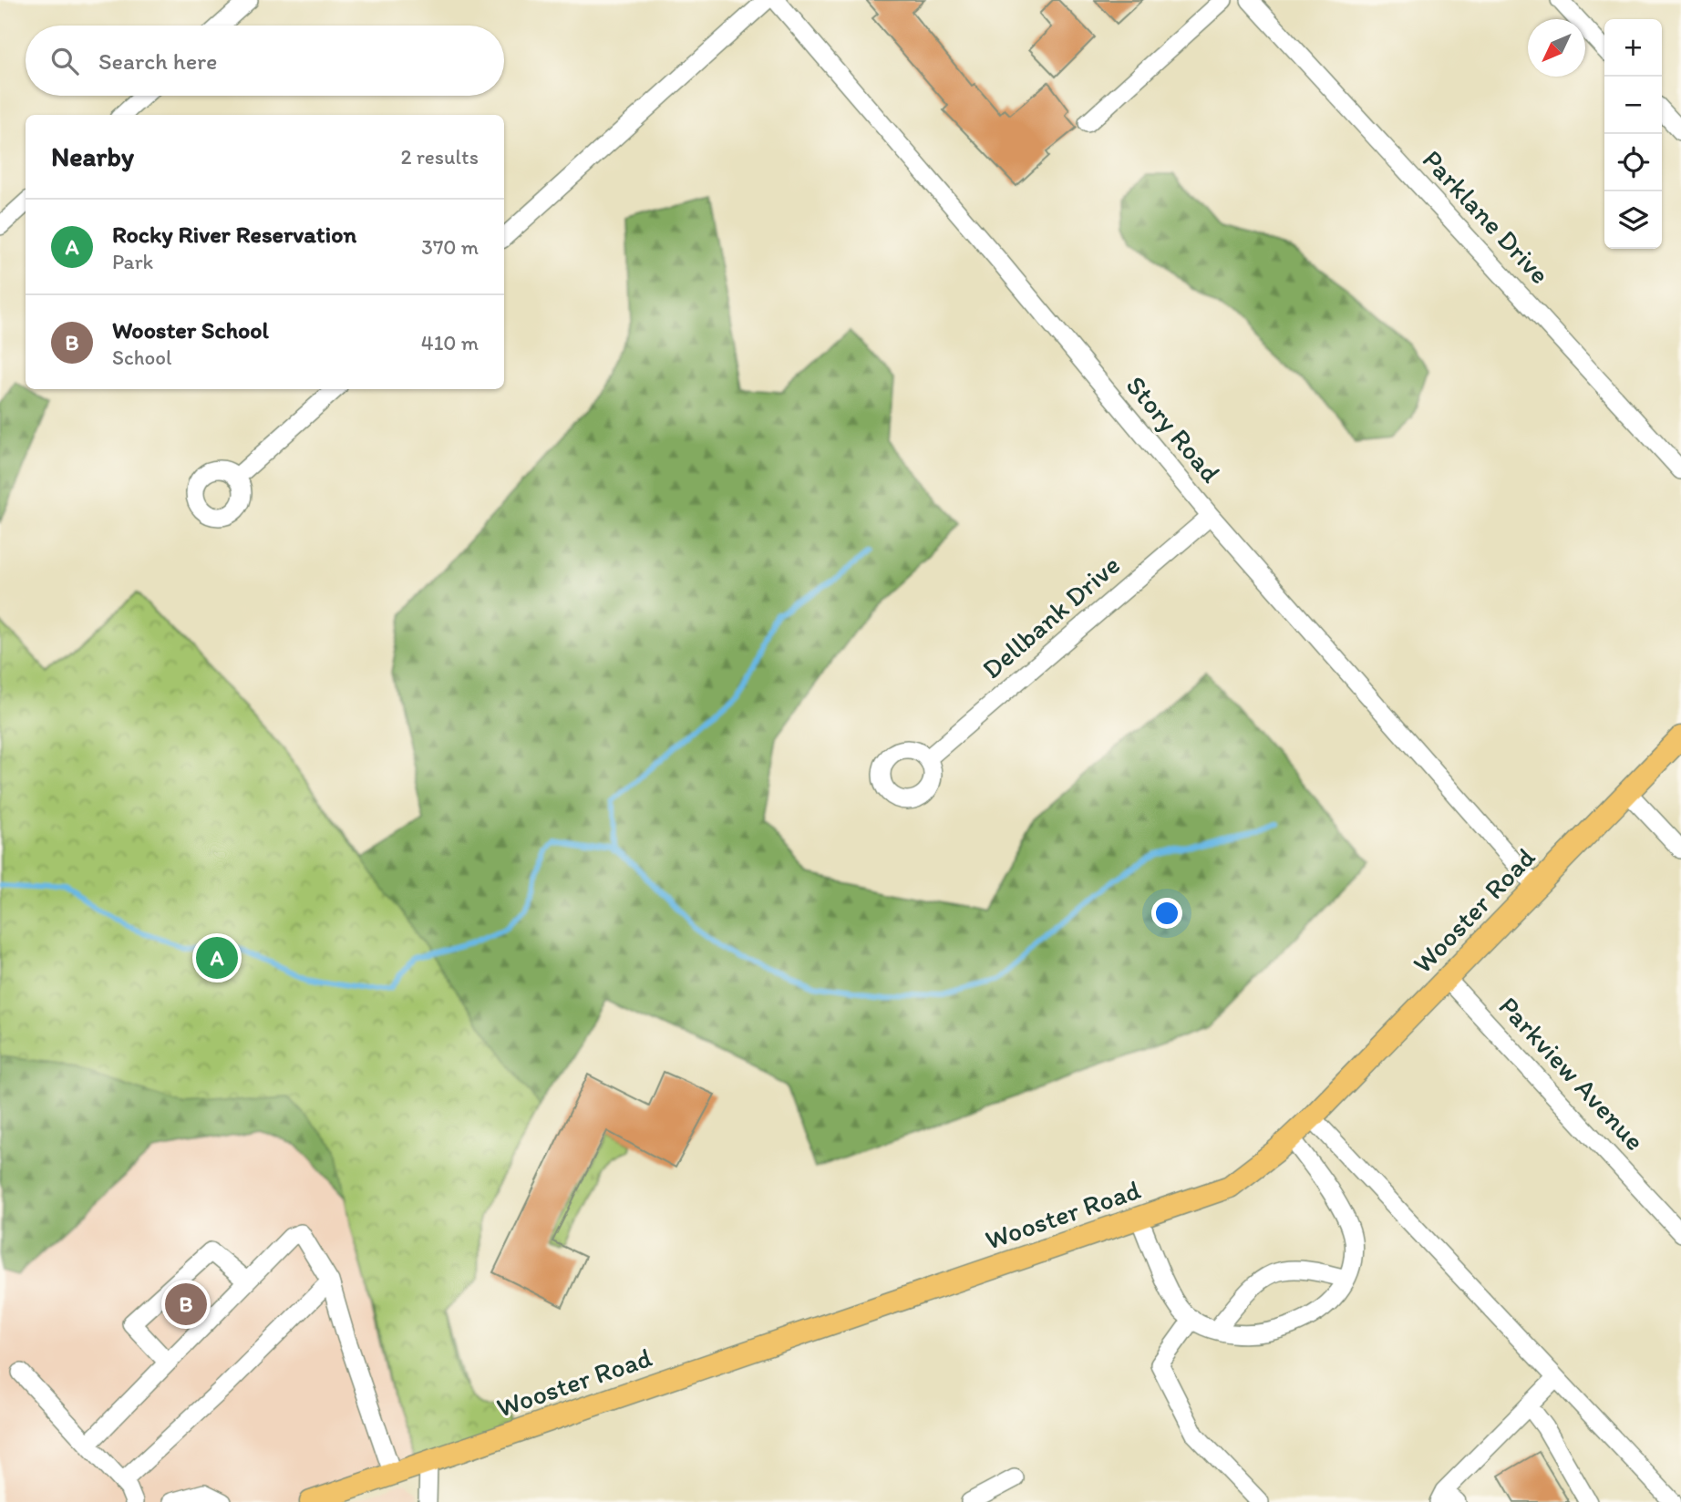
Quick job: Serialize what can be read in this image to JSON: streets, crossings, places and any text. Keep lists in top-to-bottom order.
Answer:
{
  "streets": {
    "main road": ["Wooster Road"],
    "street": [
      "Parklane Drive",
      "Story Road",
      "Dellbank Drive",
      "Parkview Avenue"
    ]
  },
  "crossings": [
    ["Story Road", "Dellbank Drive"],
    ["Story Road", "Wooster Road"],
    ["Wooster Road", "Parkview Avenue"]
  ],
  "north": "bottom left",
  "page": {
    "map_buttons": ["+", "−"],
    "search": "Search here",
    "heading": ["Nearby", "2 results"],
    "list": [
      {
        "mark": "A",
        "name": "Rocky River Reservation",
        "note": "Park",
        "value": "370 m"
      },
      {
        "mark": "B",
        "name": "Wooster School",
        "note": "School",
        "value": "410 m"
      }
    ],
    "pins": ["A", "B"]
  }
}
